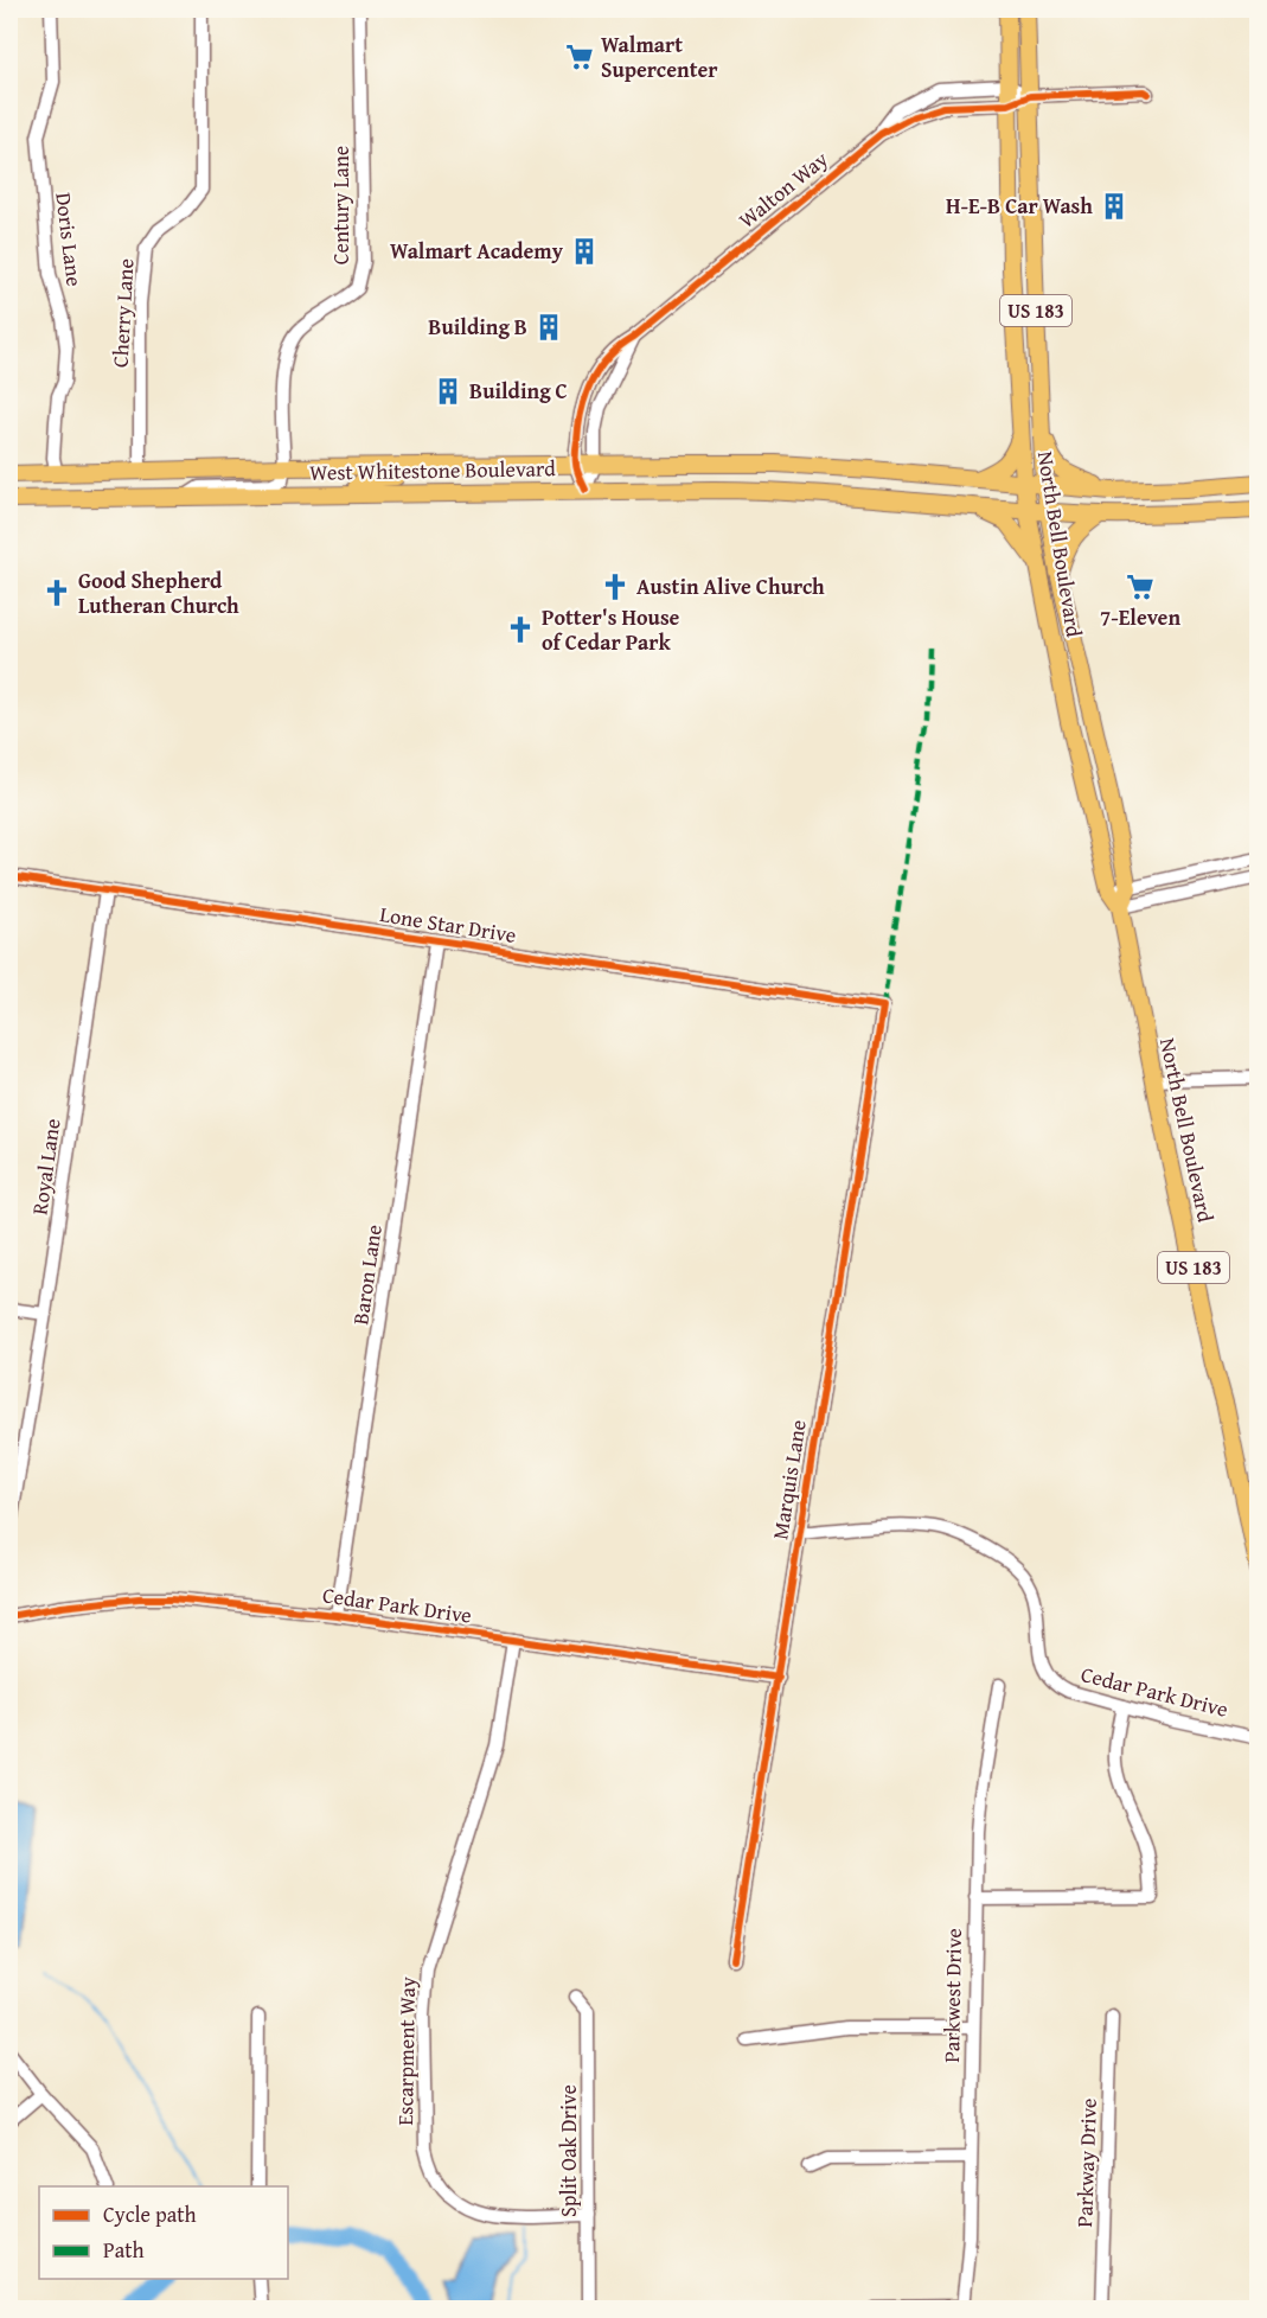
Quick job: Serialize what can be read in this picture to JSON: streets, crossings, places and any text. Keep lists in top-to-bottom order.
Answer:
{
  "streets": {
    "main road": ["US 183", "West Whitestone Boulevard", "North Bell Boulevard"],
    "street": [
      "Walton Way",
      "Century Lane",
      "Doris Lane",
      "Cherry Lane",
      "Lone Star Drive",
      "Royal Lane",
      "Baron Lane",
      "Marquis Lane",
      "Cedar Park Drive",
      "Parkwest Drive",
      "Escarpment Way",
      "Split Oak Drive",
      "Parkway Drive"
    ]
  },
  "crossings": [
    ["Walton Way", "West Whitestone Boulevard"],
    ["Walton Way", "North Bell Boulevard"],
    ["Century Lane", "West Whitestone Boulevard"],
    ["Doris Lane", "West Whitestone Boulevard"],
    ["Cherry Lane", "West Whitestone Boulevard"],
    ["West Whitestone Boulevard", "North Bell Boulevard"],
    ["Lone Star Drive", "Royal Lane"],
    ["Lone Star Drive", "Baron Lane"],
    ["Lone Star Drive", "Marquis Lane"],
    ["Baron Lane", "Cedar Park Drive"],
    ["Marquis Lane", "Cedar Park Drive"],
    ["Cedar Park Drive", "Escarpment Way"],
    ["Escarpment Way", "Split Oak Drive"]
  ],
  "places": {
    "supermarket": ["Walmart Supercenter", "7-Eleven"],
    "building": [
      "H-E-B Car Wash",
      "Walmart Academy",
      "Building B",
      "Building C"
    ],
    "church": ["Austin Alive Church", "Good Shepherd Lutheran Church", "Potter's House of Cedar Park"]
  },
  "legend": ["Cycle path", "Path"]
}
